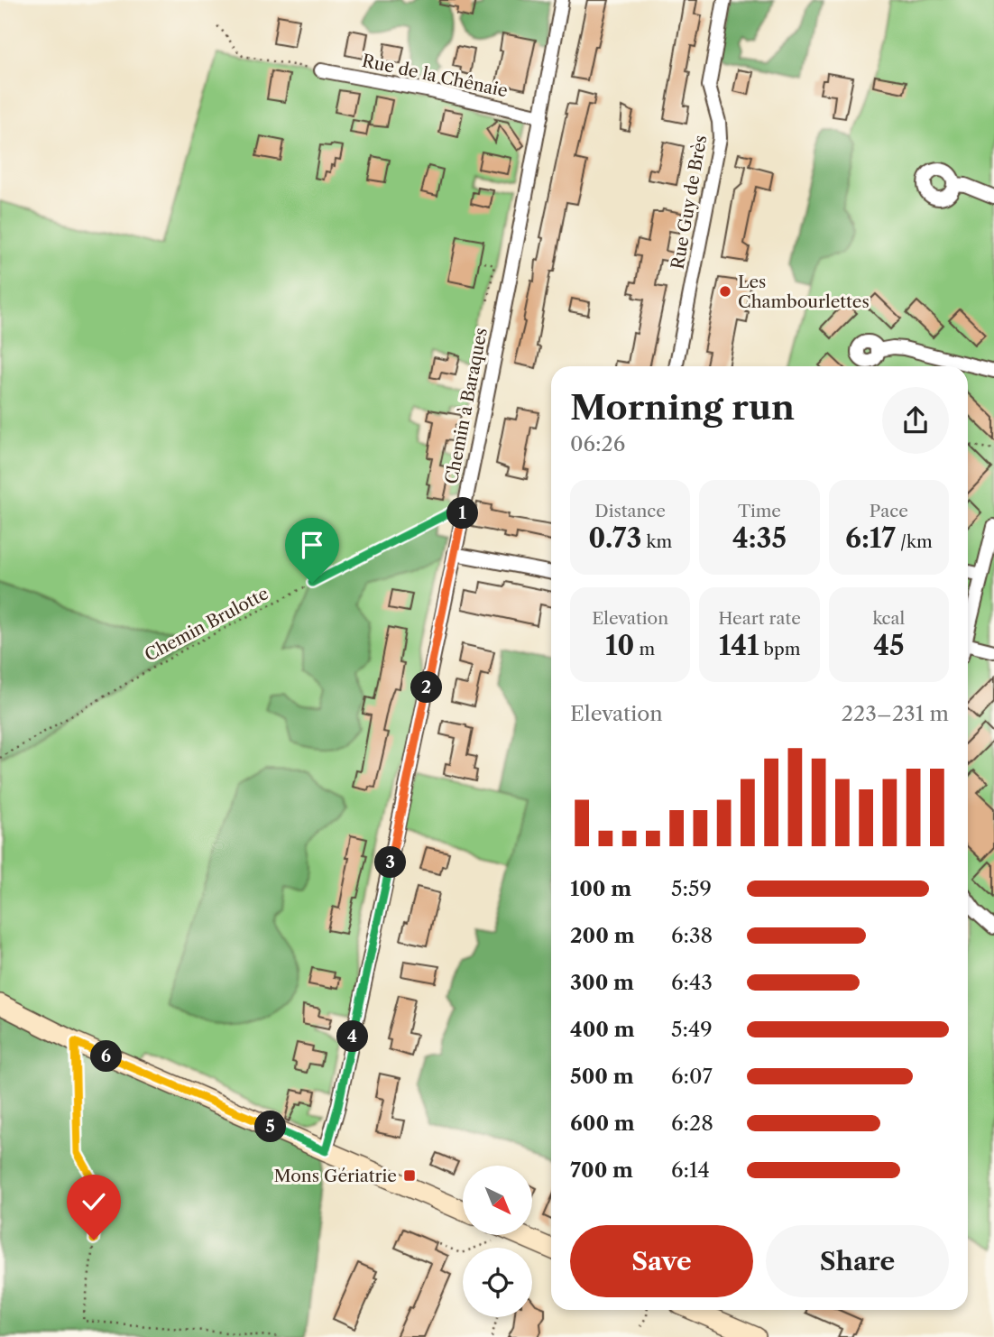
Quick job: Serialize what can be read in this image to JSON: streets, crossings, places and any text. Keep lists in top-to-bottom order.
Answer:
{
  "streets": {
    "street": ["Rue de la Chênaie", "Rue Guy de Brès", "Chemin à Baraques"],
    "path": ["Chemin Brulotte"]
  },
  "crossings": [
    ["Rue de la Chênaie", "Chemin à Baraques"],
    ["Chemin à Baraques", "Chemin Brulotte"]
  ],
  "places": {
    "other": ["Les Chambourlettes"],
    "transit": ["Mons Gériatrie"]
  },
  "north": "bottom right",
  "page": {
    "heading": ["Morning run", "06:26"],
    "stats": [
      ["Distance", "0.73 km"],
      ["Time", "4:35"],
      ["Pace", "6:17 /km"],
      ["Elevation", "10 m"],
      ["Heart rate", "141 bpm"],
      ["kcal", "45"]
    ],
    "pins": [
      "1",
      "2",
      "3",
      "4",
      "6",
      "5"
    ],
    "chart": ["Elevation", "223–231 m"],
    "list": [
      {
        "name": "100 m",
        "note": "5:59"
      },
      {
        "name": "200 m",
        "note": "6:38"
      },
      {
        "name": "300 m",
        "note": "6:43"
      },
      {
        "name": "400 m",
        "note": "5:49"
      },
      {
        "name": "500 m",
        "note": "6:07"
      },
      {
        "name": "600 m",
        "note": "6:28"
      },
      {
        "name": "700 m",
        "note": "6:14"
      }
    ],
    "buttons": ["Save", "Share"]
  }
}
